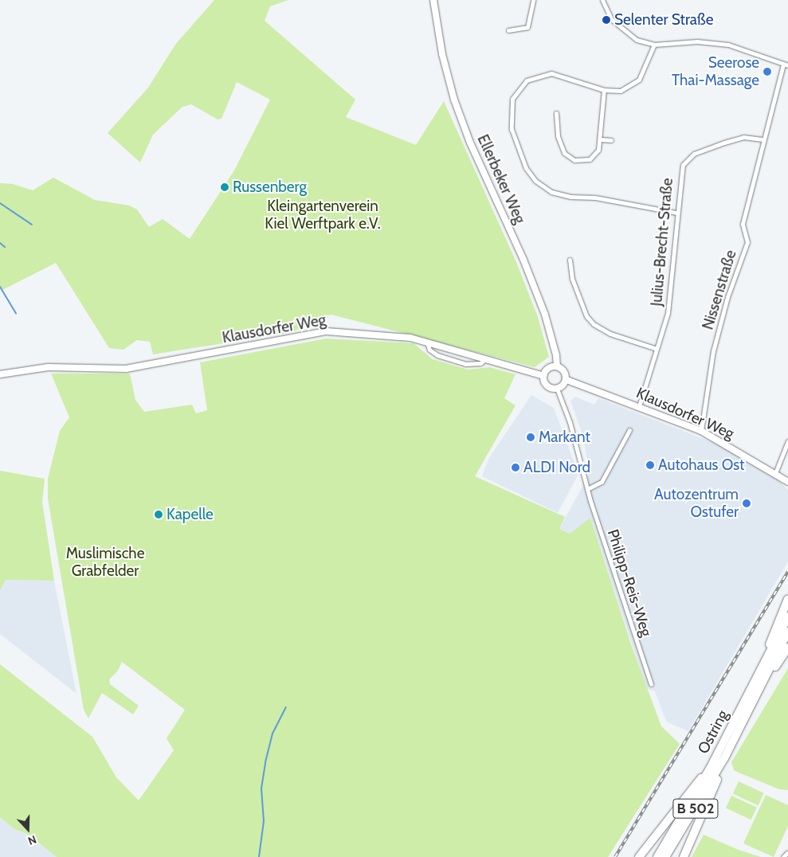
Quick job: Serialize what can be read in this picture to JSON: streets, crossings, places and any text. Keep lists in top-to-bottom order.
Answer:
{
  "streets": {
    "highway": ["Ostring", "B 502"],
    "street": [
      "Ellerbeker Weg",
      "Julius-Brecht-Straße",
      "Nissenstraße",
      "Klausdorfer Weg",
      "Philipp-Reis-Weg"
    ]
  },
  "crossings": [
    ["Ellerbeker Weg", "Klausdorfer Weg"],
    ["Ellerbeker Weg", "Philipp-Reis-Weg"],
    ["Julius-Brecht-Straße", "Nissenstraße"],
    ["Julius-Brecht-Straße", "Klausdorfer Weg"],
    ["Nissenstraße", "Klausdorfer Weg"],
    ["Klausdorfer Weg", "Philipp-Reis-Weg"]
  ],
  "parks": ["Kleingartenverein Kiel Werftpark e.V.", "Muslimische Grabfelder"],
  "places": [
    "Selenter Straße",
    "Seerose Thai-Massage",
    "Russenberg",
    "Markant",
    "Autohaus Ost",
    "ALDI Nord",
    "Autozentrum Ostufer",
    "Kapelle"
  ],
  "north": "bottom"
}
